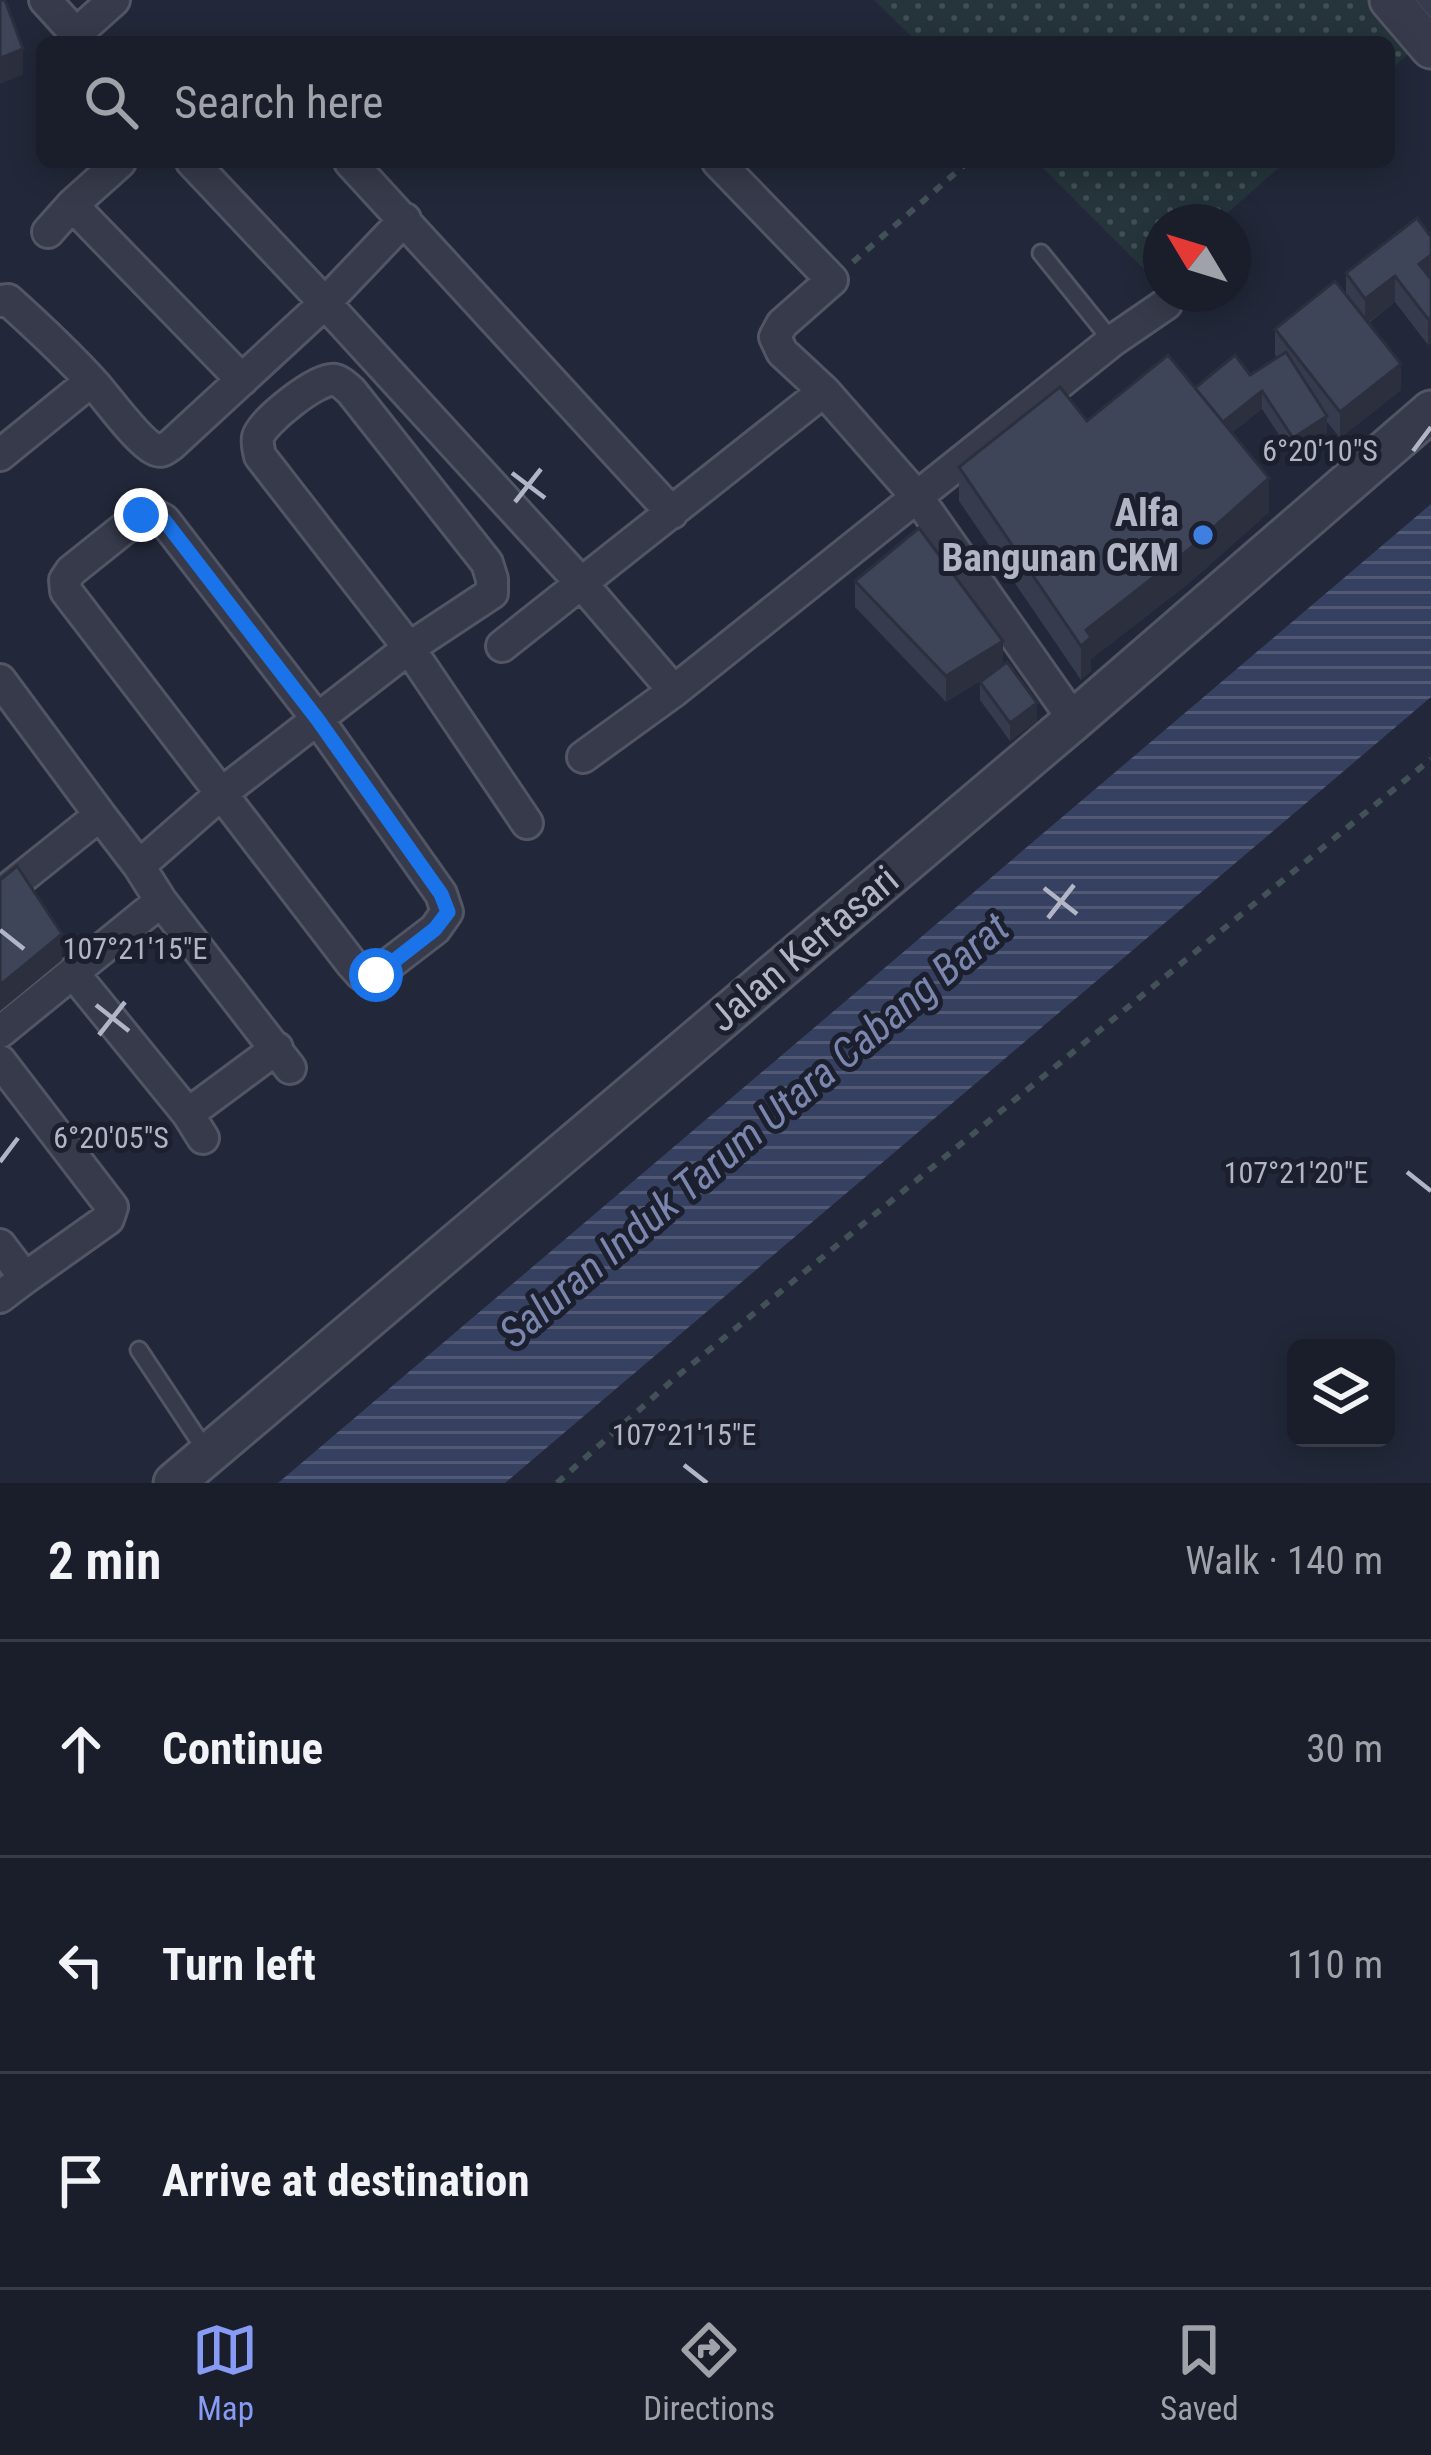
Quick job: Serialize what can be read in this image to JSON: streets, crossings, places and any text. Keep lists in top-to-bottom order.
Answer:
{
  "streets": {
    "street": ["Jalan Kertasari"]
  },
  "water": ["Saluran Induk Tarum Utara Cabang Barat"],
  "places": ["Alfa Bangunan CKM"],
  "north": "top left",
  "page": {
    "search": "Search here",
    "heading": ["2 min", "Walk · 140 m"],
    "list": [
      ["Continue", "30 m"],
      ["Turn left", "110 m"],
      "Arrive at destination"
    ],
    "nav": ["Map", "Directions", "Saved"]
  },
  "coordinates": [
    "6°20'10\"S",
    "107°21'15\"E",
    "6°20'05\"S",
    "107°21'20\"E"
  ]
}
